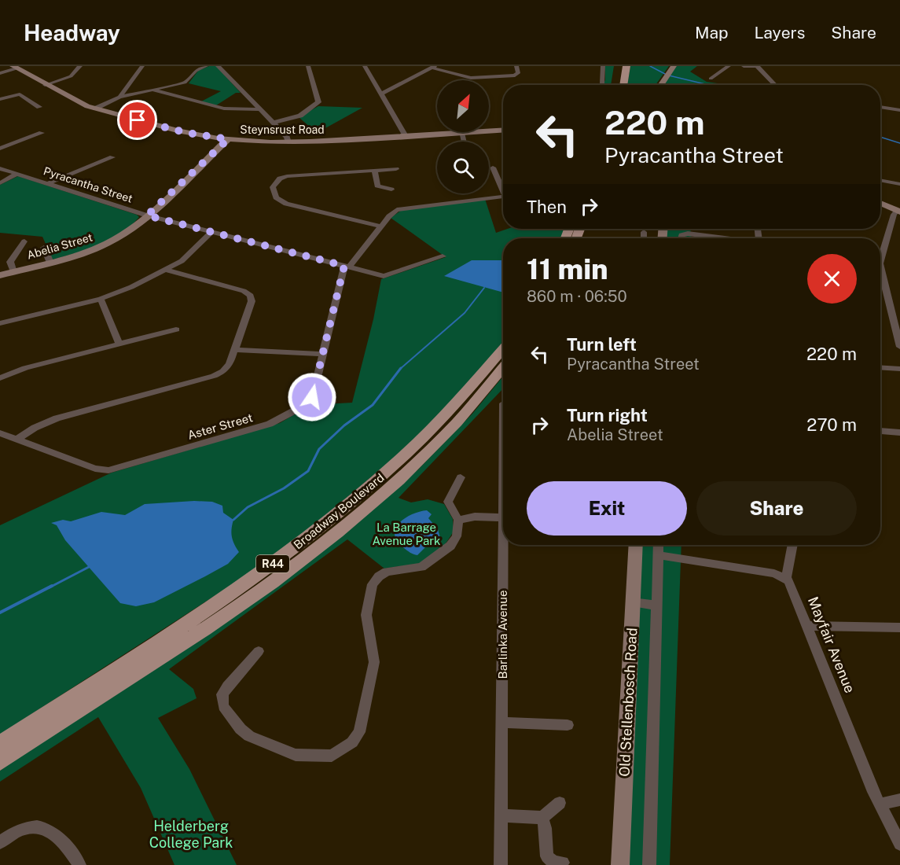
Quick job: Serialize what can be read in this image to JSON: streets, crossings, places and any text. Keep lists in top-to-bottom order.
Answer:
{
  "streets": {
    "main road": ["Broadway Boulevard", "R44"],
    "street": [
      "Steynsrust Road",
      "Pyracantha Street",
      "Abelia Street",
      "Aster Street",
      "Barlinka Avenue",
      "Mayfair Avenue",
      "Old Stellenbosch Road"
    ]
  },
  "crossings": [
    ["Steynsrust Road", "Abelia Street"],
    ["Pyracantha Street", "Abelia Street"],
    ["Pyracantha Street", "Aster Street"]
  ],
  "parks": ["La Barrage Avenue Park", "Helderberg College Park"],
  "north": "top right",
  "page": {
    "header": "Headway",
    "nav": ["Map", "Layers", "Share"],
    "turn": ["220 m", "Pyracantha Street"],
    "then": "Then",
    "heading": ["11 min", "860 m · 06:50"],
    "list": [
      {
        "name": "Turn left",
        "note": "Pyracantha Street",
        "value": "220 m"
      },
      {
        "name": "Turn right",
        "note": "Abelia Street",
        "value": "270 m"
      }
    ],
    "buttons": ["Exit", "Share"]
  }
}
